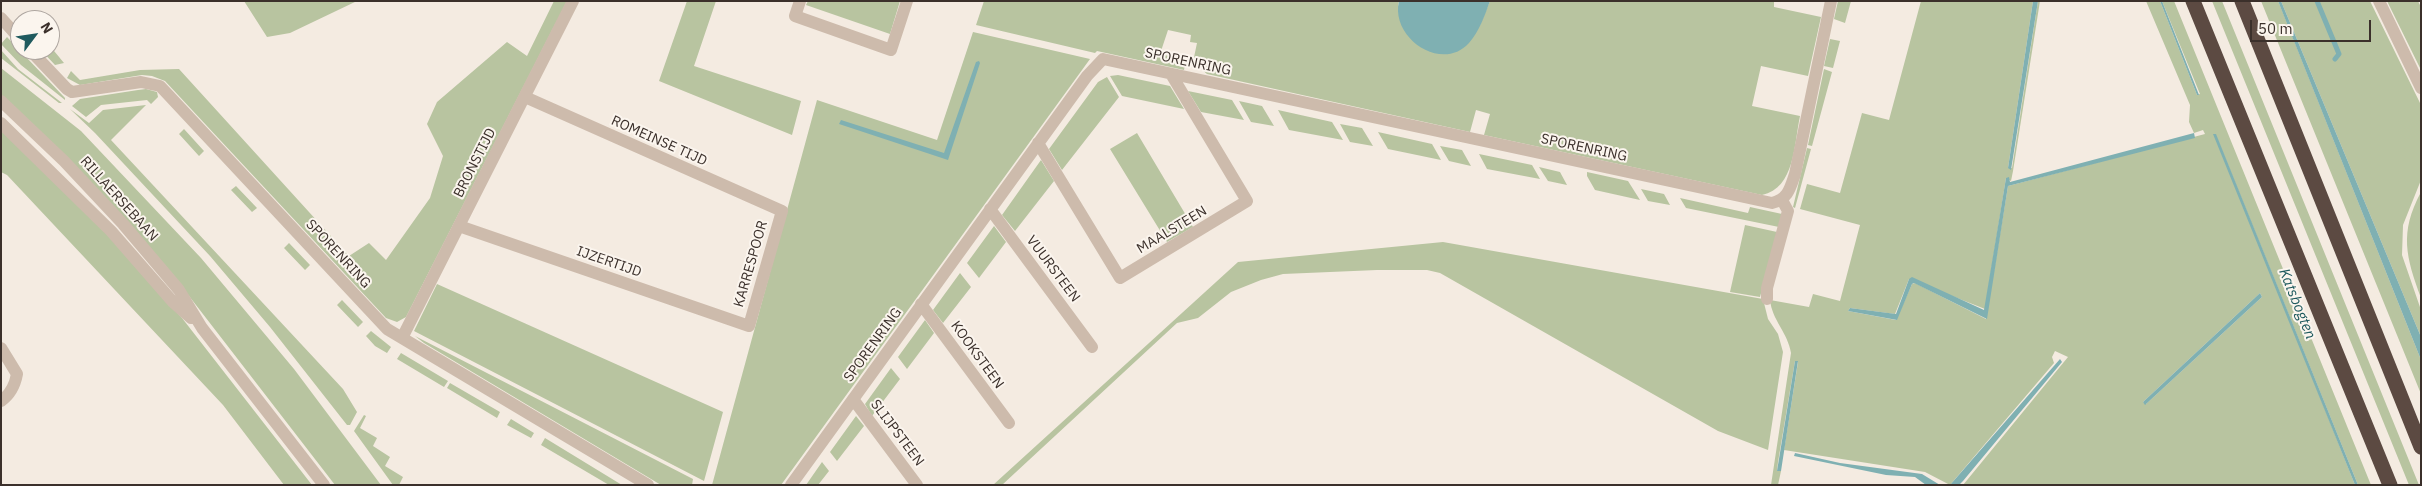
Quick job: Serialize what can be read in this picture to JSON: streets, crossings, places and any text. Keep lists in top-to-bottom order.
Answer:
{
  "streets": {
    "street": [
      "SPORENRING",
      "ROMEINSE TIJD",
      "BRONSTIJD",
      "RILLAERSEBAAN",
      "MAALSTEEN",
      "IJZERTIJD",
      "KARRESPOOR",
      "VUURSTEEN",
      "KOOKSTEEN",
      "SLIJPSTEEN"
    ]
  },
  "crossings": [
    ["SPORENRING", "BRONSTIJD"],
    ["SPORENRING", "MAALSTEEN"],
    ["SPORENRING", "VUURSTEEN"],
    ["SPORENRING", "KOOKSTEEN"],
    ["SPORENRING", "SLIJPSTEEN"],
    ["ROMEINSE TIJD", "BRONSTIJD"],
    ["ROMEINSE TIJD", "KARRESPOOR"],
    ["BRONSTIJD", "IJZERTIJD"],
    ["IJZERTIJD", "KARRESPOOR"]
  ],
  "water": ["Katsbogten"],
  "scale_bar": "50 m",
  "north": "top right"
}
